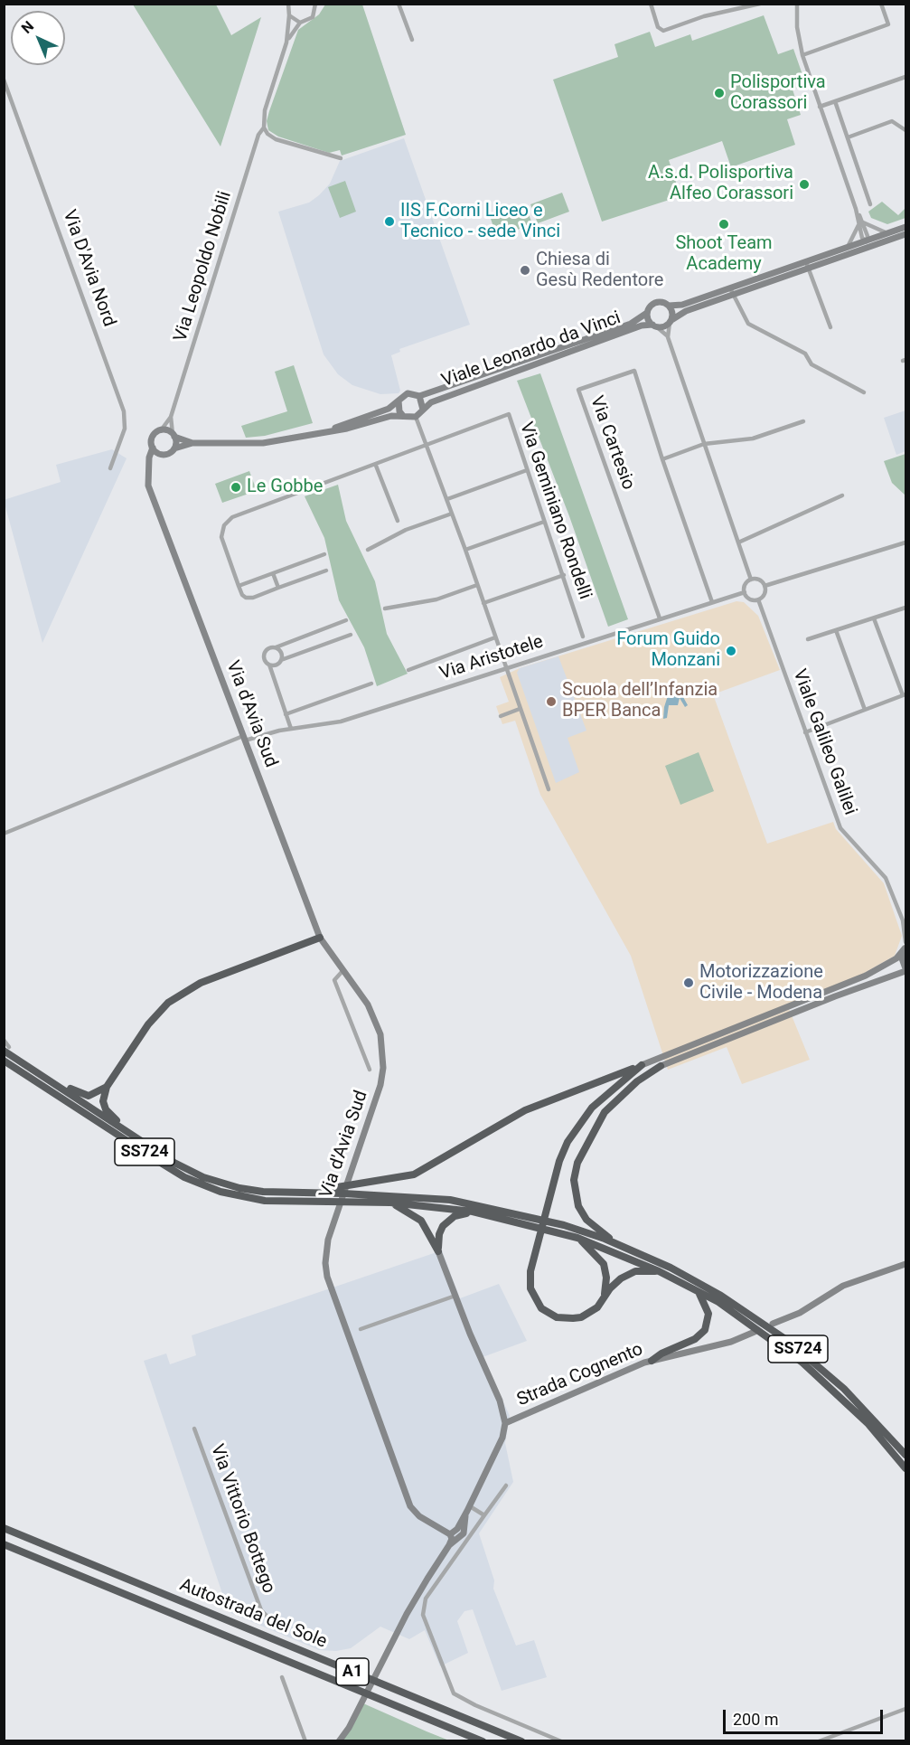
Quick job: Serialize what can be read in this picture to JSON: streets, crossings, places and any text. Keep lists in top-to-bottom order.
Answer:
{
  "streets": {
    "highway": ["SS724", "Autostrada del Sole", "A1"],
    "street": [
      "Via Leopoldo Nobili",
      "Via D'Avia Nord",
      "Viale Leonardo da Vinci",
      "Via Cartesio",
      "Via Geminiano Rondelli",
      "Via Aristotele",
      "Via d'Avia Sud",
      "Viale Galileo Galilei",
      "Strada Cognento",
      "Via Vittorio Bottego"
    ]
  },
  "crossings": [
    ["Via Leopoldo Nobili", "Via d'Avia Sud"],
    ["Via Cartesio", "Via Aristotele"],
    ["Via Aristotele", "Via d'Avia Sud"],
    ["Via Aristotele", "Viale Galileo Galilei"],
    ["Via d'Avia Sud", "Strada Cognento"]
  ],
  "places": [
    "Polisportiva Corassori",
    "A.s.d. Polisportiva Alfeo Corassori",
    "IIS F.Corni Liceo e Tecnico - sede Vinci",
    "Shoot Team Academy",
    "Chiesa di Gesù Redentore",
    "Le Gobbe",
    "Forum Guido Monzani",
    "Scuola dell’Infanzia BPER Banca",
    "Motorizzazione Civile - Modena"
  ],
  "scale_bar": "200 m",
  "north": "top left"
}
